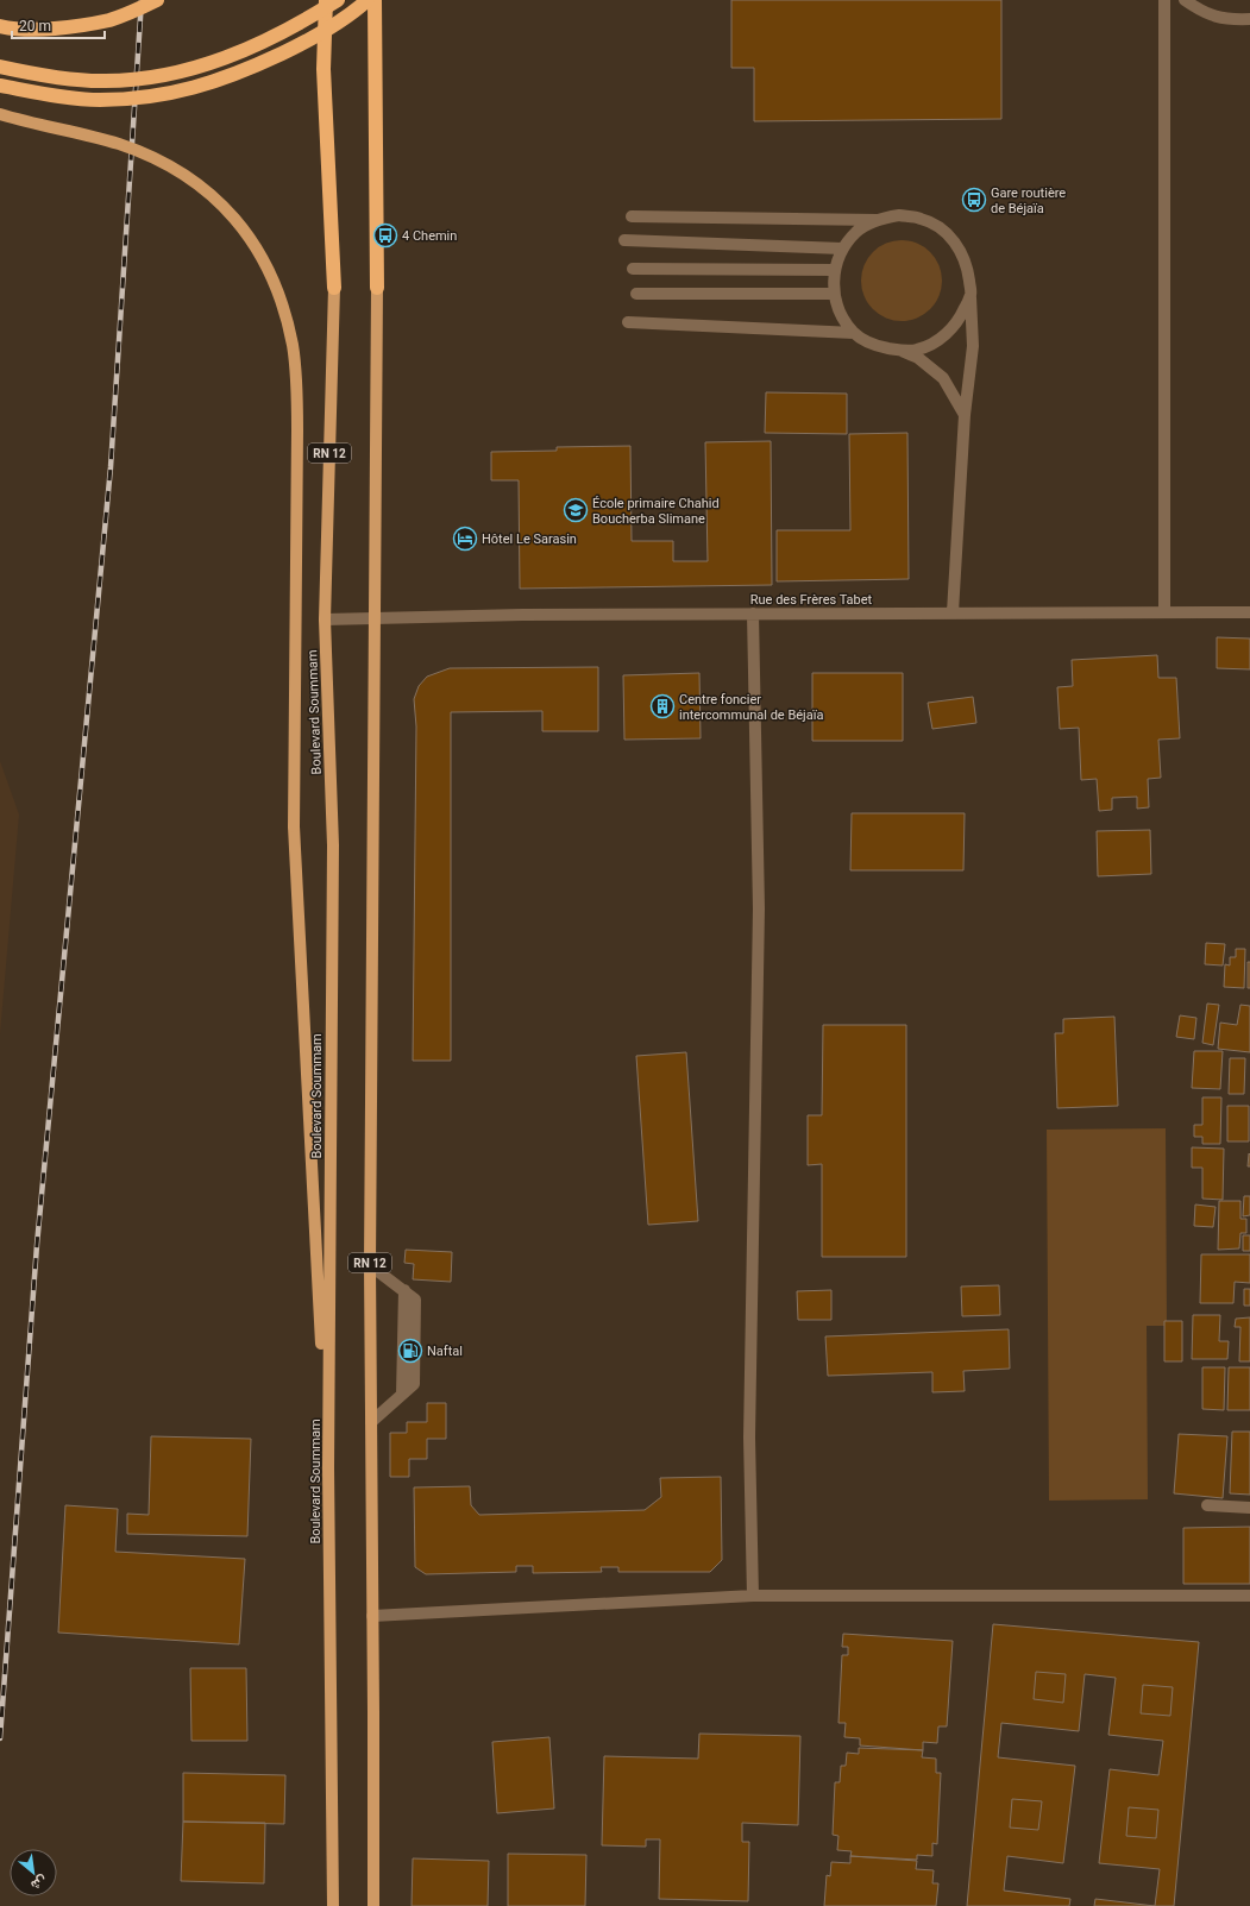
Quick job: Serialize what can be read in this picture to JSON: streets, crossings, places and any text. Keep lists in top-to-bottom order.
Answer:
{
  "streets": {
    "highway": ["RN 12"],
    "main road": ["Boulevard Soummam"],
    "street": ["Rue des Frères Tabet"]
  },
  "crossings": [
    ["RN 12", "Rue des Frères Tabet"],
    ["RN 12", "Boulevard Soummam"]
  ],
  "places": {
    "bus stop": ["Gare routière de Béjaïa", "4 Chemin"],
    "school or university": ["École primaire Chahid Boucherba Slimane"],
    "hotel": ["Hôtel Le Sarasin"],
    "building": ["Centre foncier intercommunal de Béjaïa"],
    "fuel station": ["Naftal"]
  },
  "scale_bar": "20 m",
  "north": "bottom right"
}
